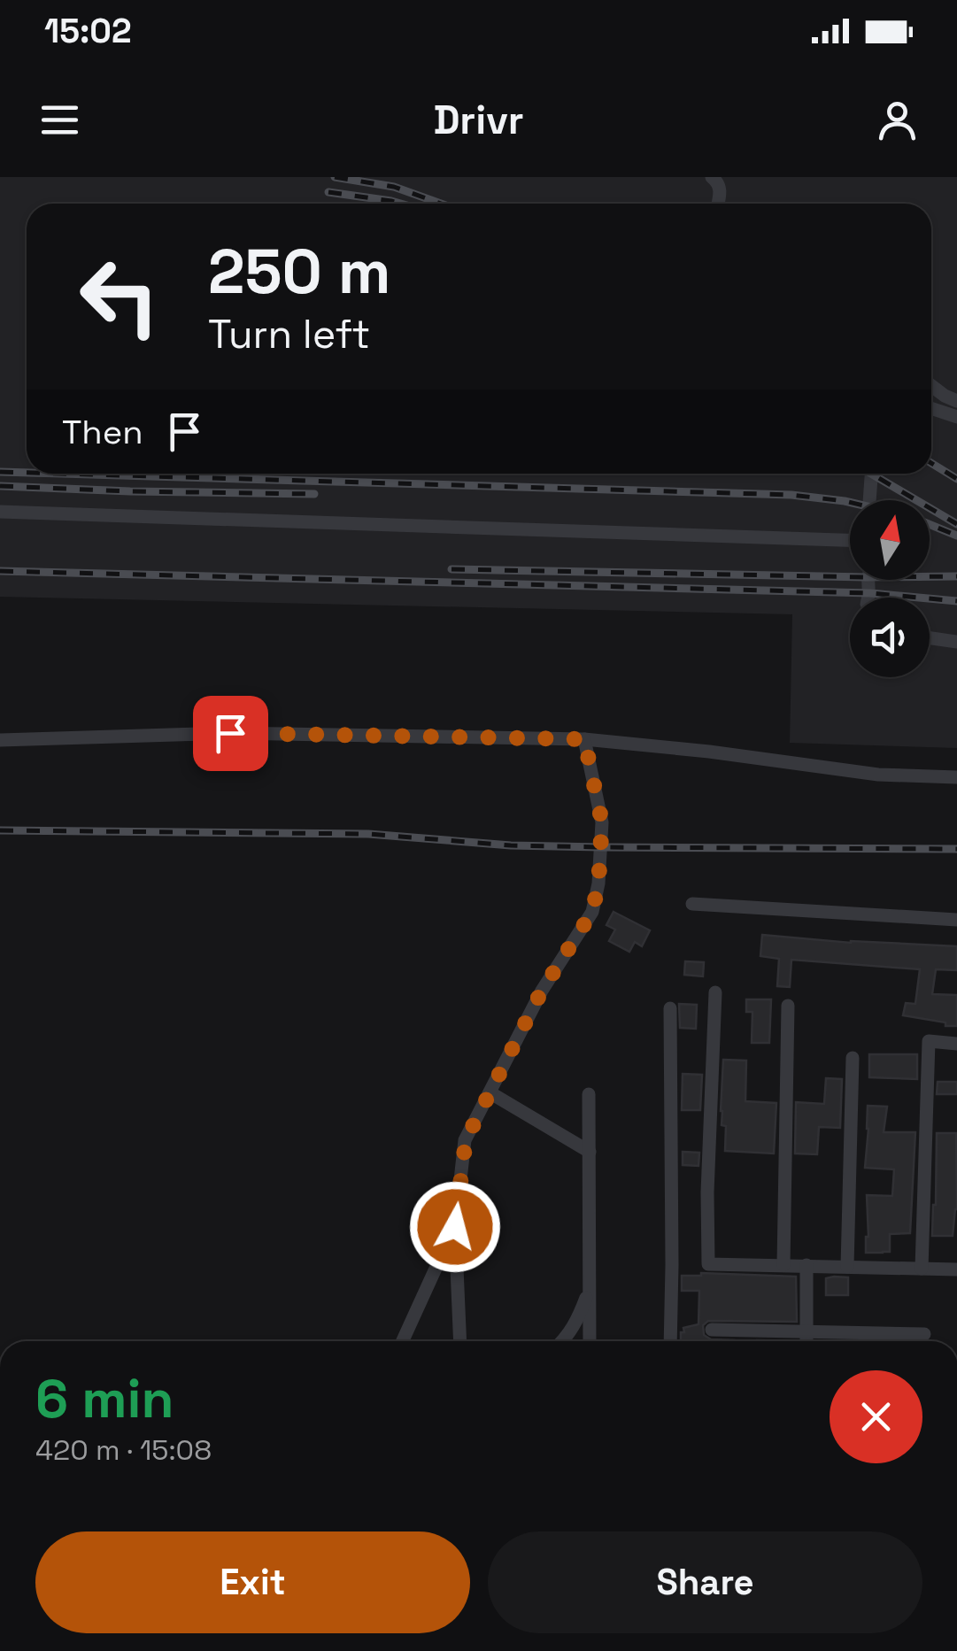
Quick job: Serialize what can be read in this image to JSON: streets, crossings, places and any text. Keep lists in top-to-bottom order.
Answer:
{
  "north": "top",
  "page": {
    "status": "15:02",
    "header": "Drivr",
    "turn": ["250 m", "Turn left"],
    "then": "Then",
    "heading": ["6 min", "420 m · 15:08"],
    "buttons": ["Exit", "Share"]
  }
}
